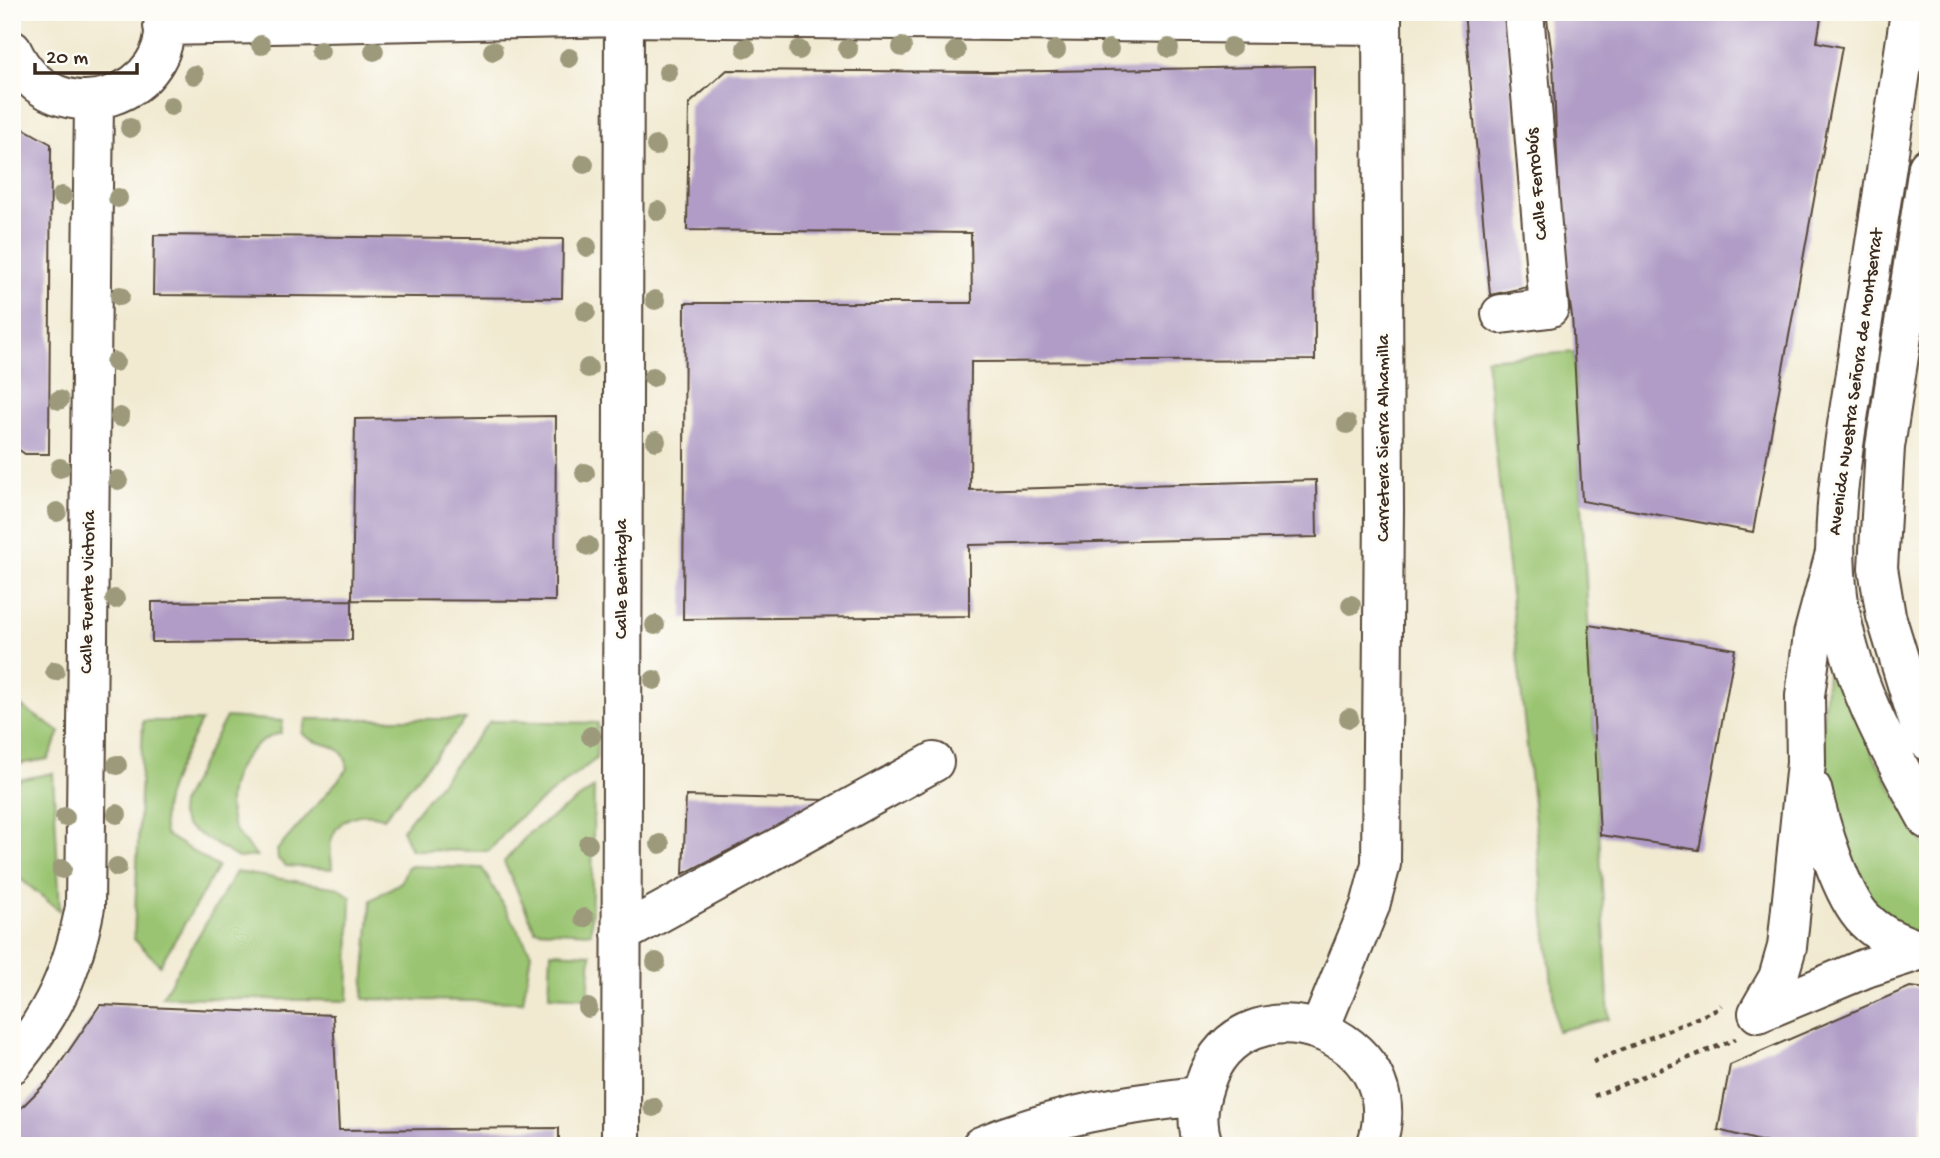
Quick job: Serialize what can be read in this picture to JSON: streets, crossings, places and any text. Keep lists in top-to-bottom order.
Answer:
{
  "streets": {
    "street": [
      "Calle Ferrobús",
      "Avenida Nuestra Señora de Montserrat",
      "Carretera Sierra Alhamilla",
      "Calle Benitagla",
      "Calle Fuente Victoria"
    ]
  },
  "scale_bar": "20 m"
}
